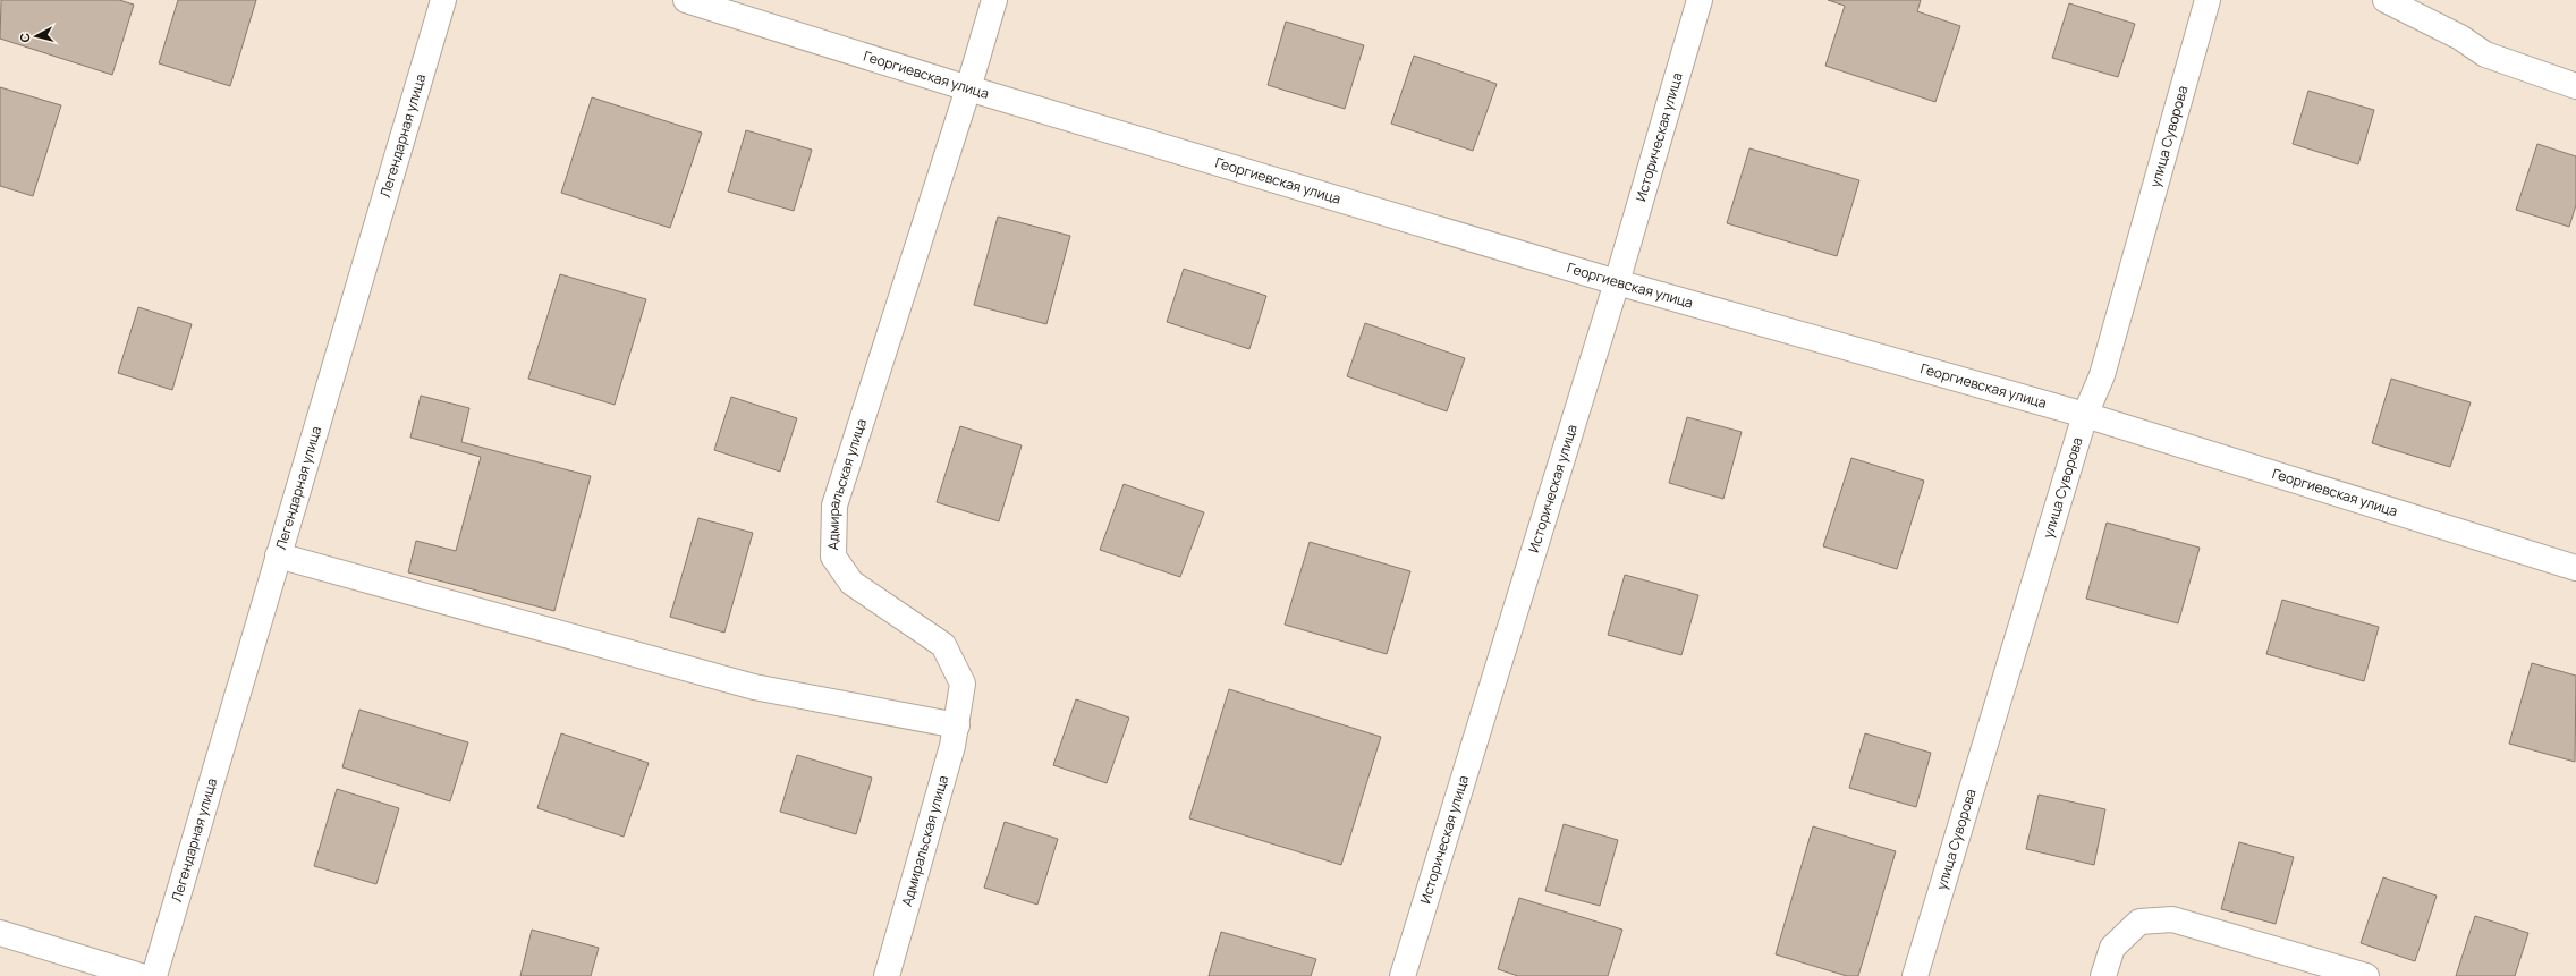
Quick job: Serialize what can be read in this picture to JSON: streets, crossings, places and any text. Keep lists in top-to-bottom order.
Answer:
{
  "streets": {
    "street": [
      "Георгиевская улица",
      "Легендарная улица",
      "Историческая улица",
      "улица Суворова",
      "Адмиральская улица"
    ]
  },
  "crossings": [
    ["Георгиевская улица", "Историческая улица"],
    ["Георгиевская улица", "улица Суворова"],
    ["Георгиевская улица", "Адмиральская улица"]
  ],
  "north": "left"
}
